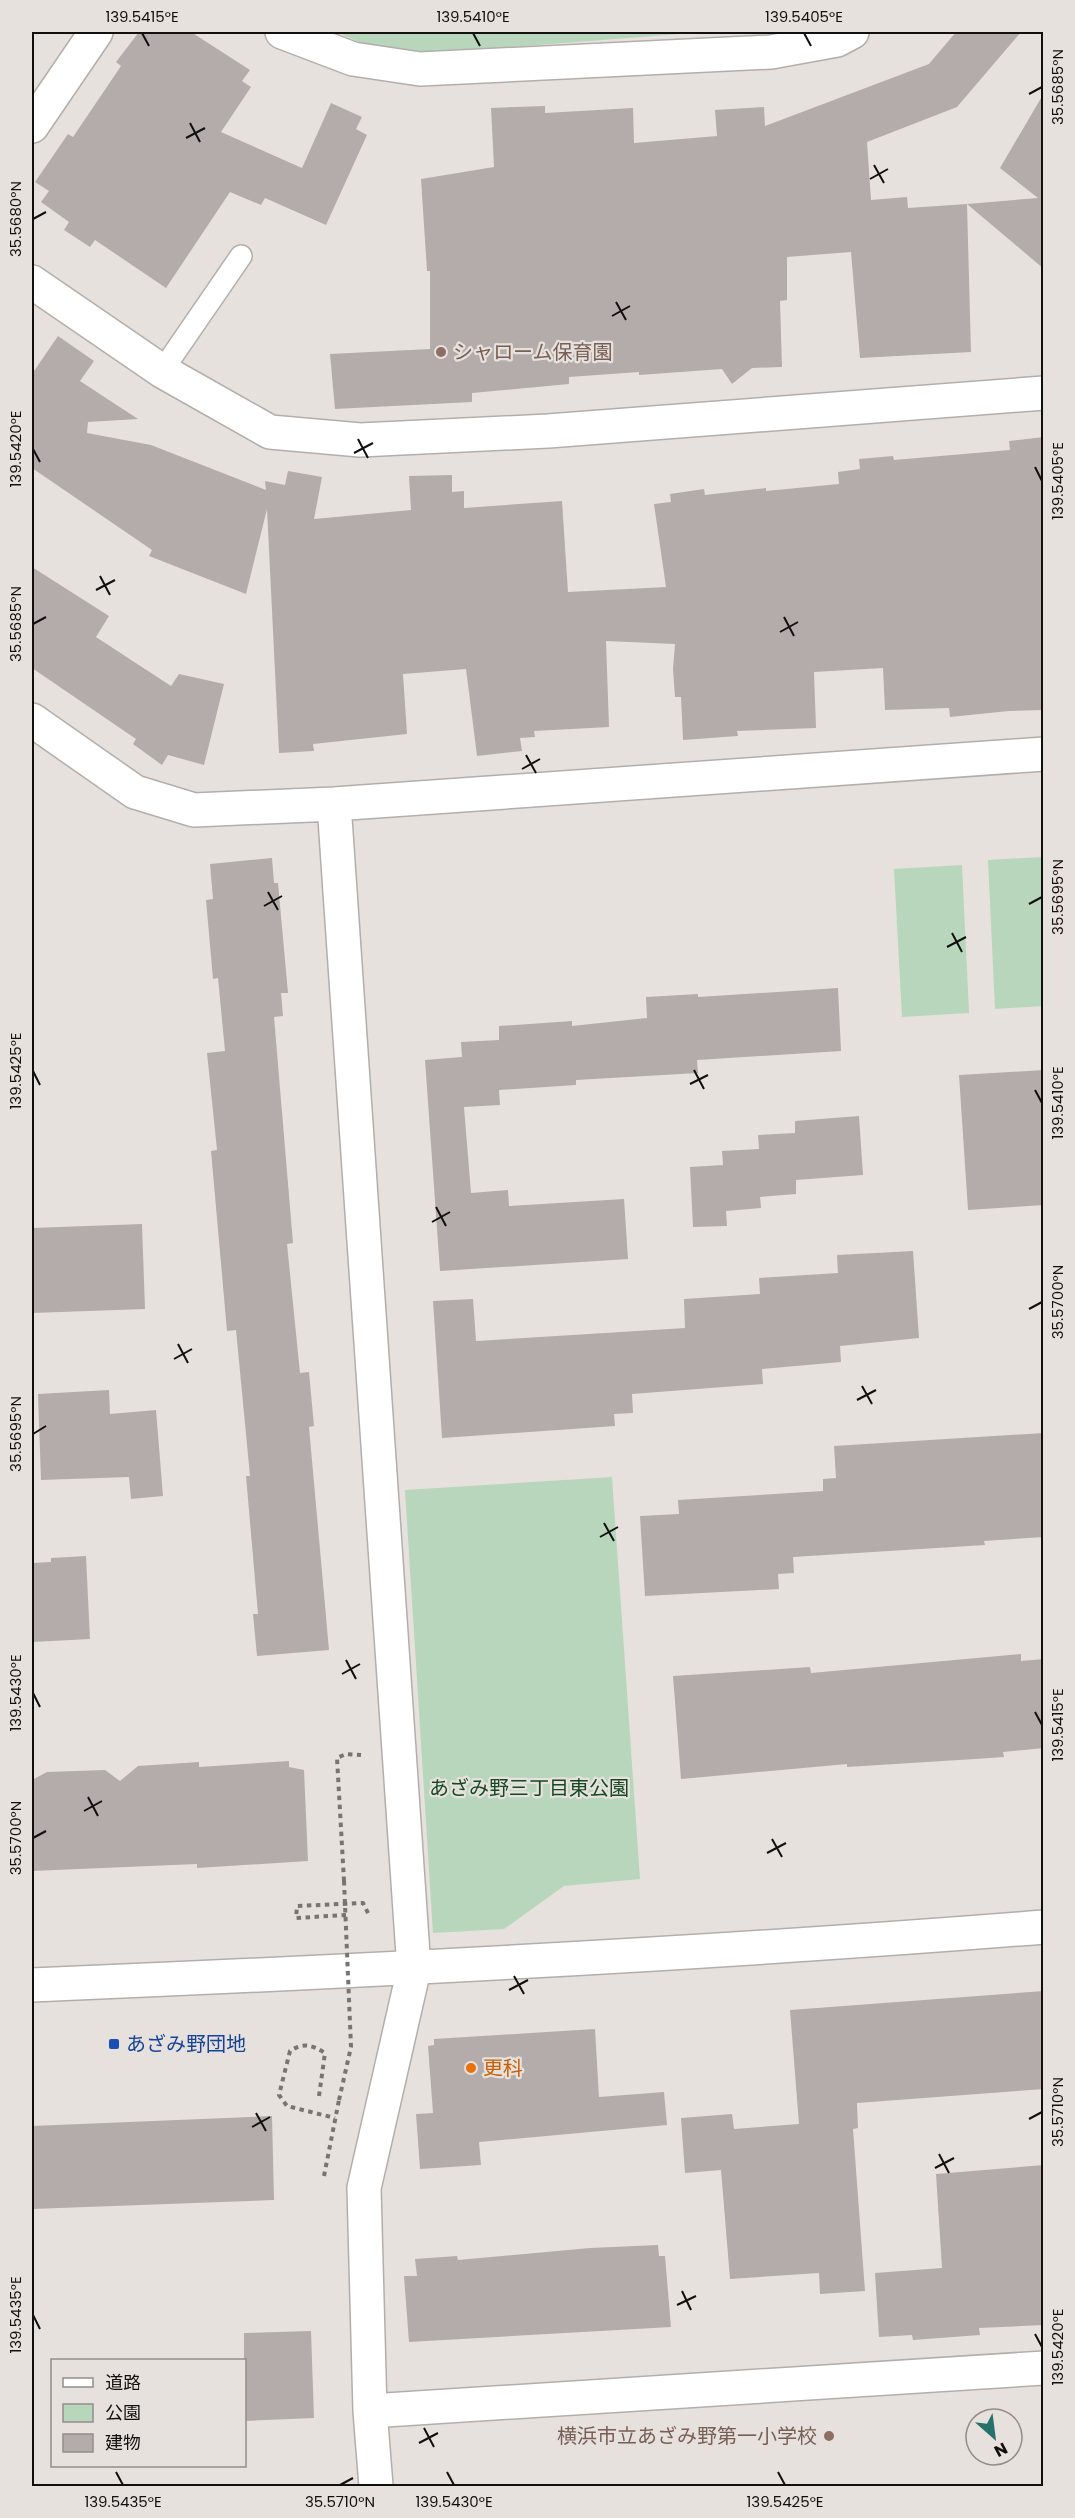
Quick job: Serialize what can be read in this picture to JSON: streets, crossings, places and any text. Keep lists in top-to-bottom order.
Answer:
{
  "parks": ["あざみ野三丁目東公園"],
  "places": {
    "other": ["シャローム保育園", "更科", "横浜市立あざみ野第一小学校"],
    "transit": ["あざみ野団地"]
  },
  "legend": ["道路", "公園", "建物"],
  "north": "bottom right",
  "coordinates": [
    "139.5415°E",
    "139.5410°E",
    "139.5405°E",
    "35.5685°N",
    "35.5680°N",
    "139.5420°E",
    "35.5695°N",
    "139.5425°E",
    "35.5700°N",
    "139.5430°E",
    "35.5710°N",
    "139.5435°E"
  ]
}
